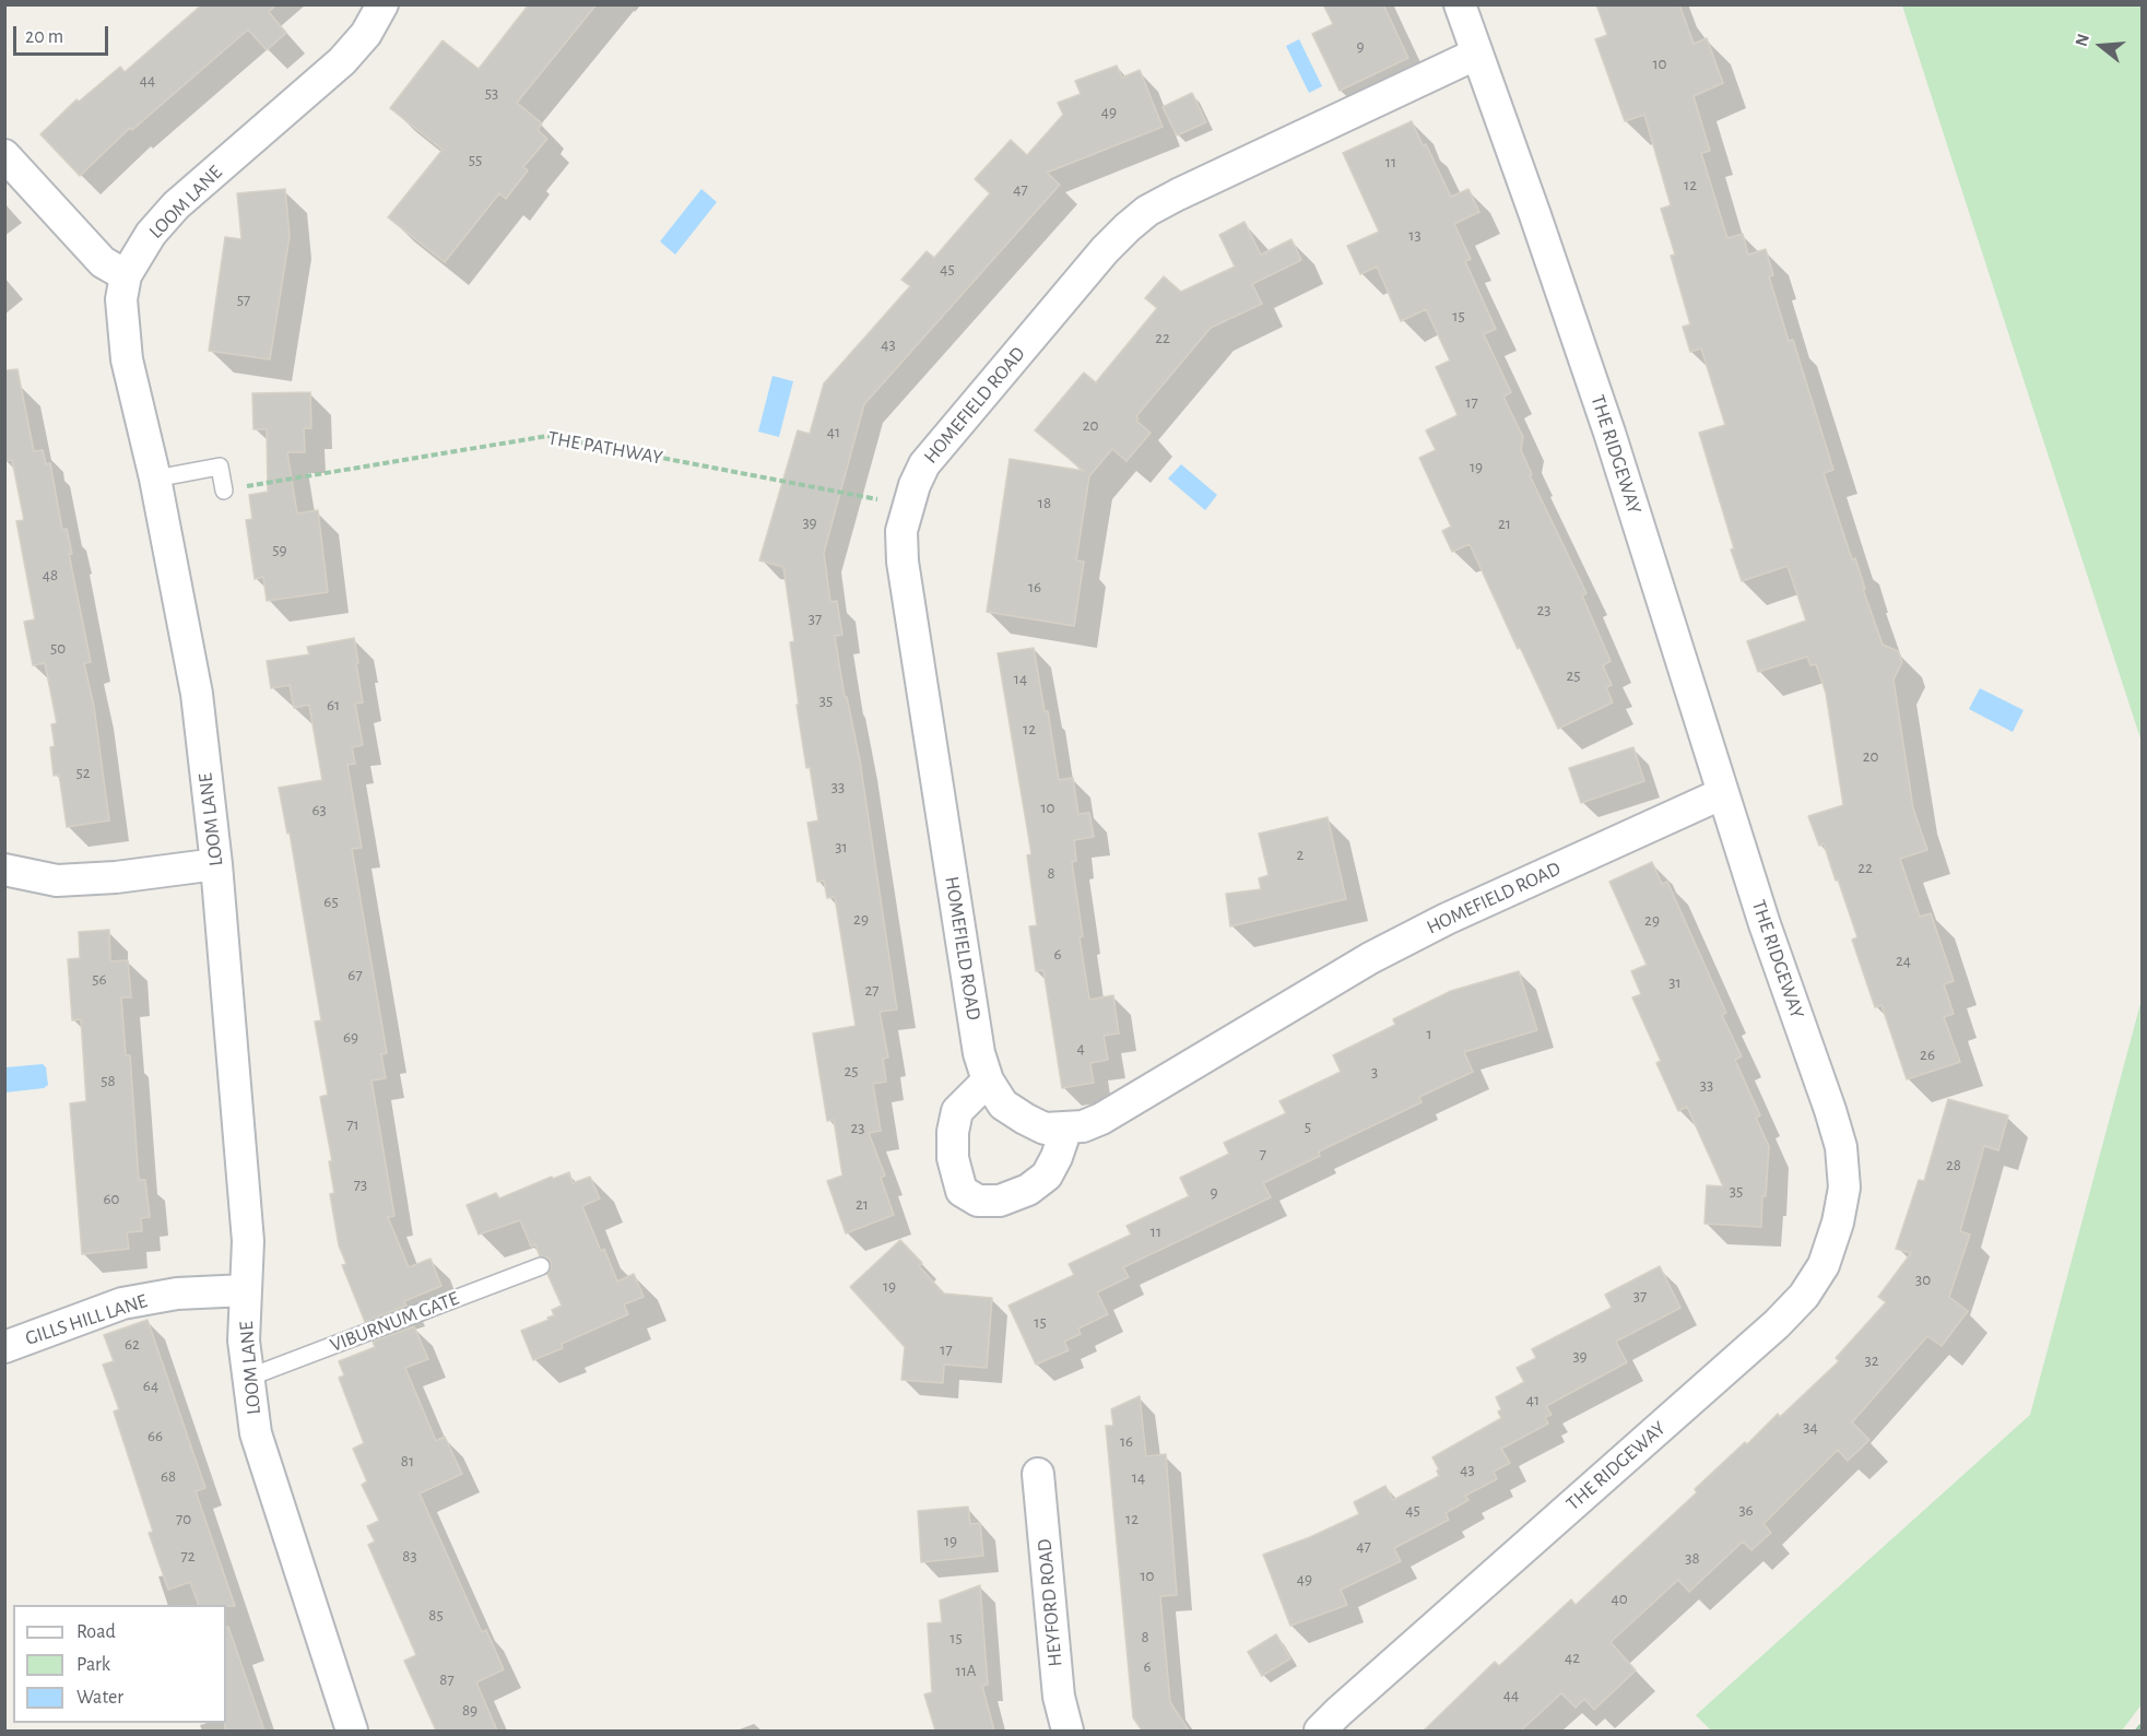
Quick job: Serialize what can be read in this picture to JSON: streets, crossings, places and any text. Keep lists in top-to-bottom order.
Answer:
{
  "streets": {
    "street": [
      "LOOM LANE",
      "HOMEFIELD ROAD",
      "THE RIDGEWAY",
      "GILLS HILL LANE",
      "HEYFORD ROAD"
    ],
    "lane": ["VIBURNUM GATE"],
    "path": ["THE PATHWAY"]
  },
  "crossings": [
    ["LOOM LANE", "GILLS HILL LANE"],
    ["LOOM LANE", "VIBURNUM GATE"],
    ["HOMEFIELD ROAD", "THE PATHWAY"],
    ["HOMEFIELD ROAD", "THE RIDGEWAY"]
  ],
  "house_numbers": [
    "9",
    "10",
    "44",
    "53",
    "49",
    "55",
    "11",
    "12",
    "47",
    "13",
    "45",
    "57",
    "15",
    "22",
    "43",
    "17",
    "20",
    "41",
    "19",
    "18",
    "39",
    "21",
    "59",
    "48",
    "16",
    "23",
    "37",
    "50",
    "25",
    "14",
    "35",
    "61",
    "12",
    "20",
    "52",
    "33",
    "10",
    "63",
    "31",
    "2",
    "22",
    "8",
    "65",
    "29",
    "29",
    "6",
    "24",
    "67",
    "56",
    "31",
    "27",
    "1",
    "69",
    "4",
    "26",
    "25",
    "3",
    "58",
    "33",
    "71",
    "5",
    "23",
    "7",
    "28",
    "73",
    "35",
    "9",
    "60",
    "21",
    "11",
    "30",
    "19",
    "37",
    "15",
    "62",
    "17",
    "39",
    "32",
    "64",
    "41",
    "34",
    "66",
    "16",
    "81",
    "43",
    "68",
    "14",
    "45",
    "36",
    "70",
    "12",
    "19",
    "47",
    "72",
    "83",
    "38",
    "10",
    "49",
    "40",
    "85",
    "8",
    "15",
    "42",
    "6",
    "11A",
    "87",
    "44",
    "89"
  ],
  "legend": ["Road", "Park", "Water"],
  "scale_bar": "20 m",
  "north": "left"
}
